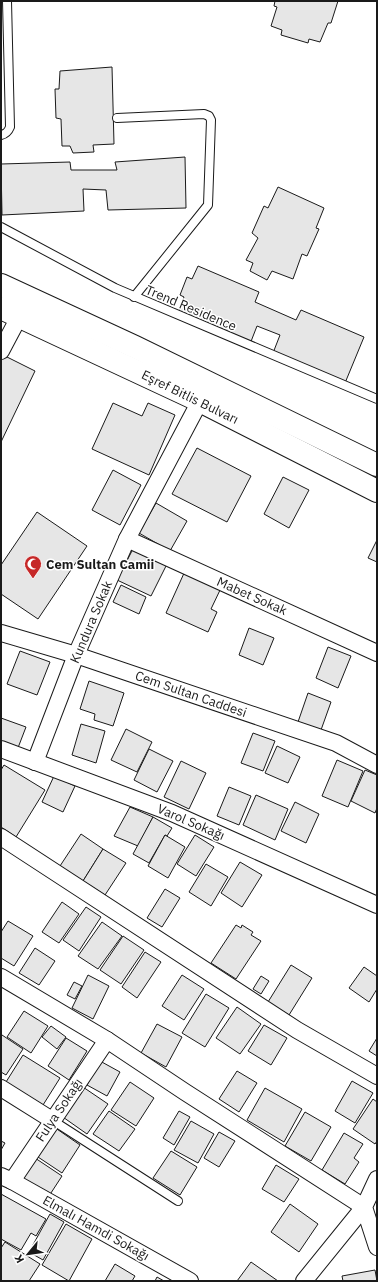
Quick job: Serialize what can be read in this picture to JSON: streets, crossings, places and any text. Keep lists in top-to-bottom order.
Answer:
{
  "streets": {
    "main road": ["Eşref Bitlis Bulvarı"],
    "street": [
      "Mabet Sokak",
      "Kundura Sokak",
      "Cem Sultan Caddesi",
      "Varol Sokağı",
      "Fulya Sokağı",
      "Elmalı Hamdi Sokağı"
    ],
    "lane": ["Trend Residence"]
  },
  "crossings": [
    ["Eşref Bitlis Bulvarı", "Kundura Sokak"],
    ["Mabet Sokak", "Kundura Sokak"],
    ["Kundura Sokak", "Cem Sultan Caddesi"],
    ["Kundura Sokak", "Varol Sokağı"],
    ["Fulya Sokağı", "Elmalı Hamdi Sokağı"]
  ],
  "places": {
    "mosque": ["Cem Sultan Camii"]
  },
  "north": "bottom left"
}
